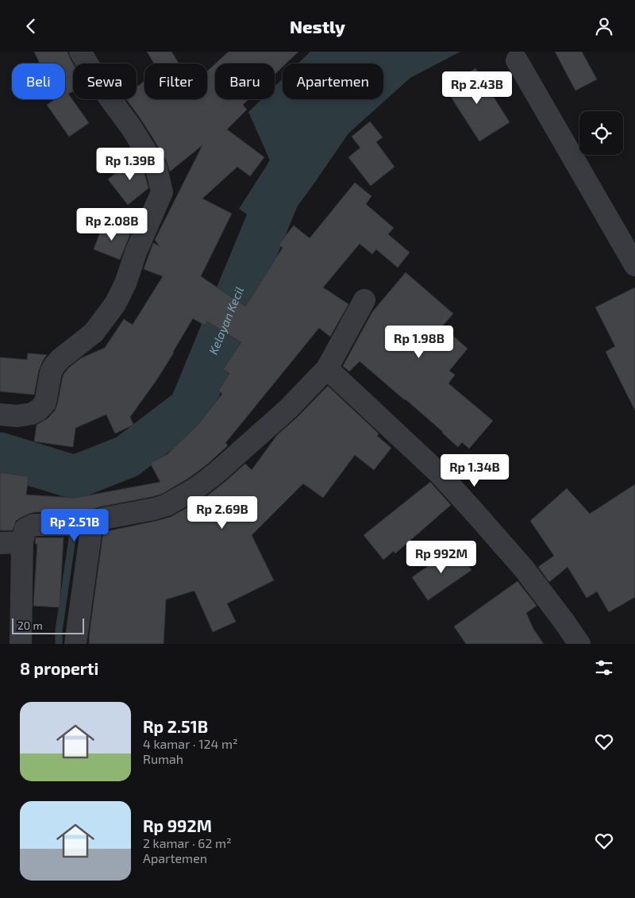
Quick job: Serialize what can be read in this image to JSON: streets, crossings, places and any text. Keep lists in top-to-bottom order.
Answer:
{
  "water": ["Kelayan Kecil"],
  "scale_bar": "20 m",
  "page": {
    "header": "Nestly",
    "chip": [
      "Beli",
      "Sewa",
      "Filter",
      "Baru",
      "Apartemen"
    ],
    "price": [
      "Rp 2.43B",
      "Rp 1.39B",
      "Rp 2.08B",
      "Rp 1.98B",
      "Rp 1.34B",
      "Rp 2.69B",
      "Rp 2.51B",
      "Rp 992M"
    ],
    "scale": "20 m",
    "heading": "8 properti",
    "list": [
      {
        "name": "Rp 2.51B",
        "note": "4 kamar · 124 m² · Rumah"
      },
      {
        "name": "Rp 992M",
        "note": "2 kamar · 62 m² · Apartemen"
      }
    ]
  }
}
